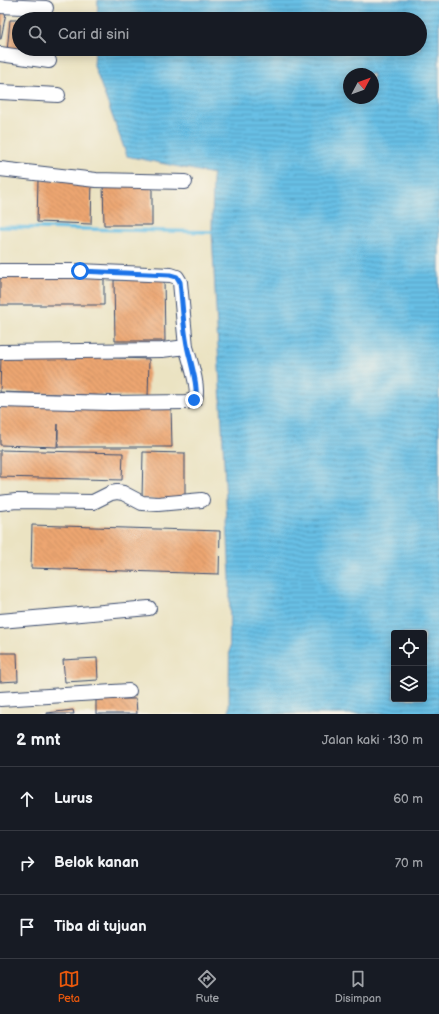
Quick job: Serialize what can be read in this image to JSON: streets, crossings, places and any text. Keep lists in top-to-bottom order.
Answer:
{
  "north": "top right",
  "page": {
    "search": "Cari di sini",
    "heading": ["2 mnt", "Jalan kaki · 130 m"],
    "list": [
      ["Lurus", "60 m"],
      ["Belok kanan", "70 m"],
      "Tiba di tujuan"
    ],
    "nav": ["Peta", "Rute", "Disimpan"]
  }
}
